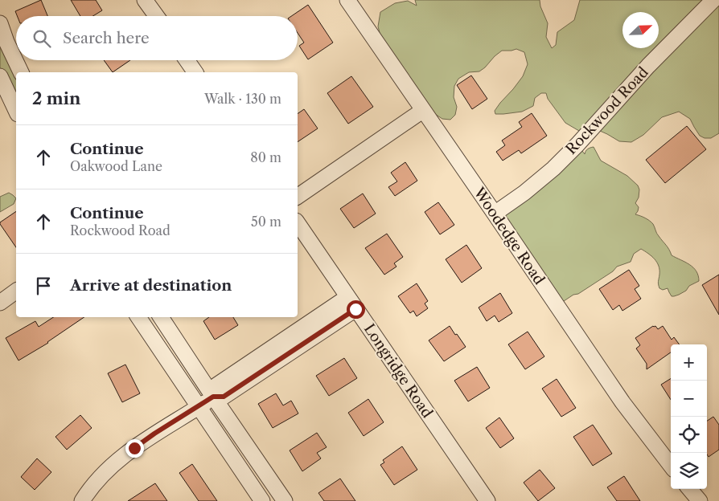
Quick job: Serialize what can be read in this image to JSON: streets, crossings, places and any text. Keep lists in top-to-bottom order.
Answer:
{
  "streets": {
    "street": ["Rockwood Road", "Woodedge Road", "Longridge Road"]
  },
  "crossings": [
    ["Rockwood Road", "Woodedge Road"]
  ],
  "north": "top right",
  "page": {
    "search": "Search here",
    "heading": ["2 min", "Walk · 130 m"],
    "list": [
      ["Continue", "Oakwood Lane", "80 m"],
      ["Continue", "Rockwood Road", "50 m"],
      "Arrive at destination"
    ],
    "map_buttons": ["+", "−"]
  }
}
